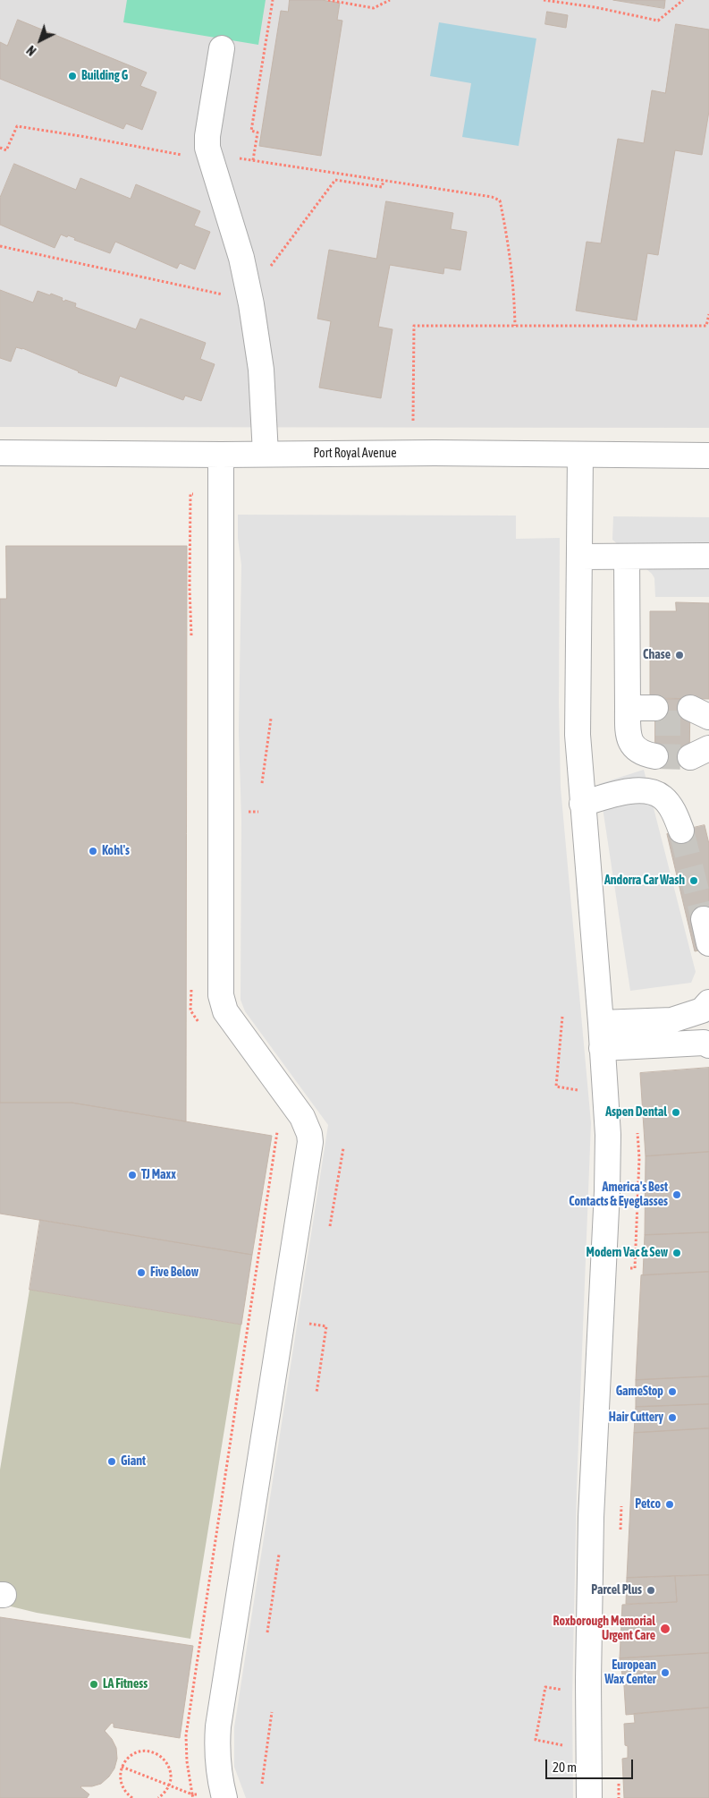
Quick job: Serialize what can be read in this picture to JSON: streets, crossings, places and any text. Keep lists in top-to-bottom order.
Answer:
{
  "streets": {
    "street": ["Port Royal Avenue"]
  },
  "places": [
    "Building G",
    "Chase",
    "Kohl's",
    "Andorra Car Wash",
    "Aspen Dental",
    "TJ Maxx",
    "America's Best Contacts & Eyeglasses",
    "Modern Vac & Sew",
    "Five Below",
    "GameStop",
    "Hair Cuttery",
    "Giant",
    "Petco",
    "Parcel Plus",
    "Roxborough Memorial Urgent Care",
    "European Wax Center",
    "LA Fitness"
  ],
  "scale_bar": "20 m",
  "north": "bottom left"
}
